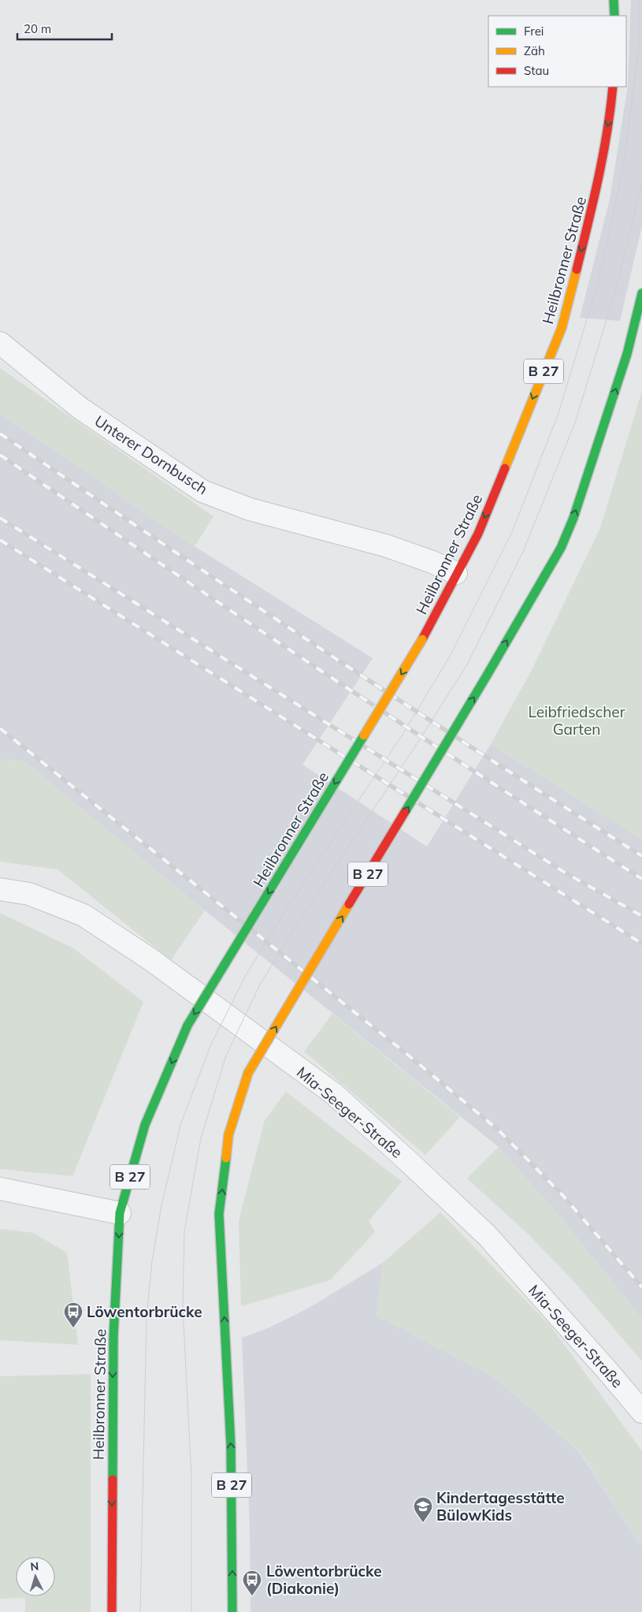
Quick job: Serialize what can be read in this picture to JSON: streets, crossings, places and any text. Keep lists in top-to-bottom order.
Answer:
{
  "streets": {
    "main road": ["Heilbronner Straße", "B 27"],
    "street": ["Unterer Dornbusch", "Mia-Seeger-Straße"]
  },
  "crossings": [
    ["Heilbronner Straße", "Unterer Dornbusch"]
  ],
  "parks": ["Leibfriedscher Garten"],
  "places": {
    "bus stop": ["Löwentorbrücke", "Löwentorbrücke (Diakonie)"],
    "school or university": ["Kindertagesstätte BülowKids"]
  },
  "legend": ["Frei", "Zäh", "Stau"],
  "scale_bar": "20 m",
  "north": "top"
}
